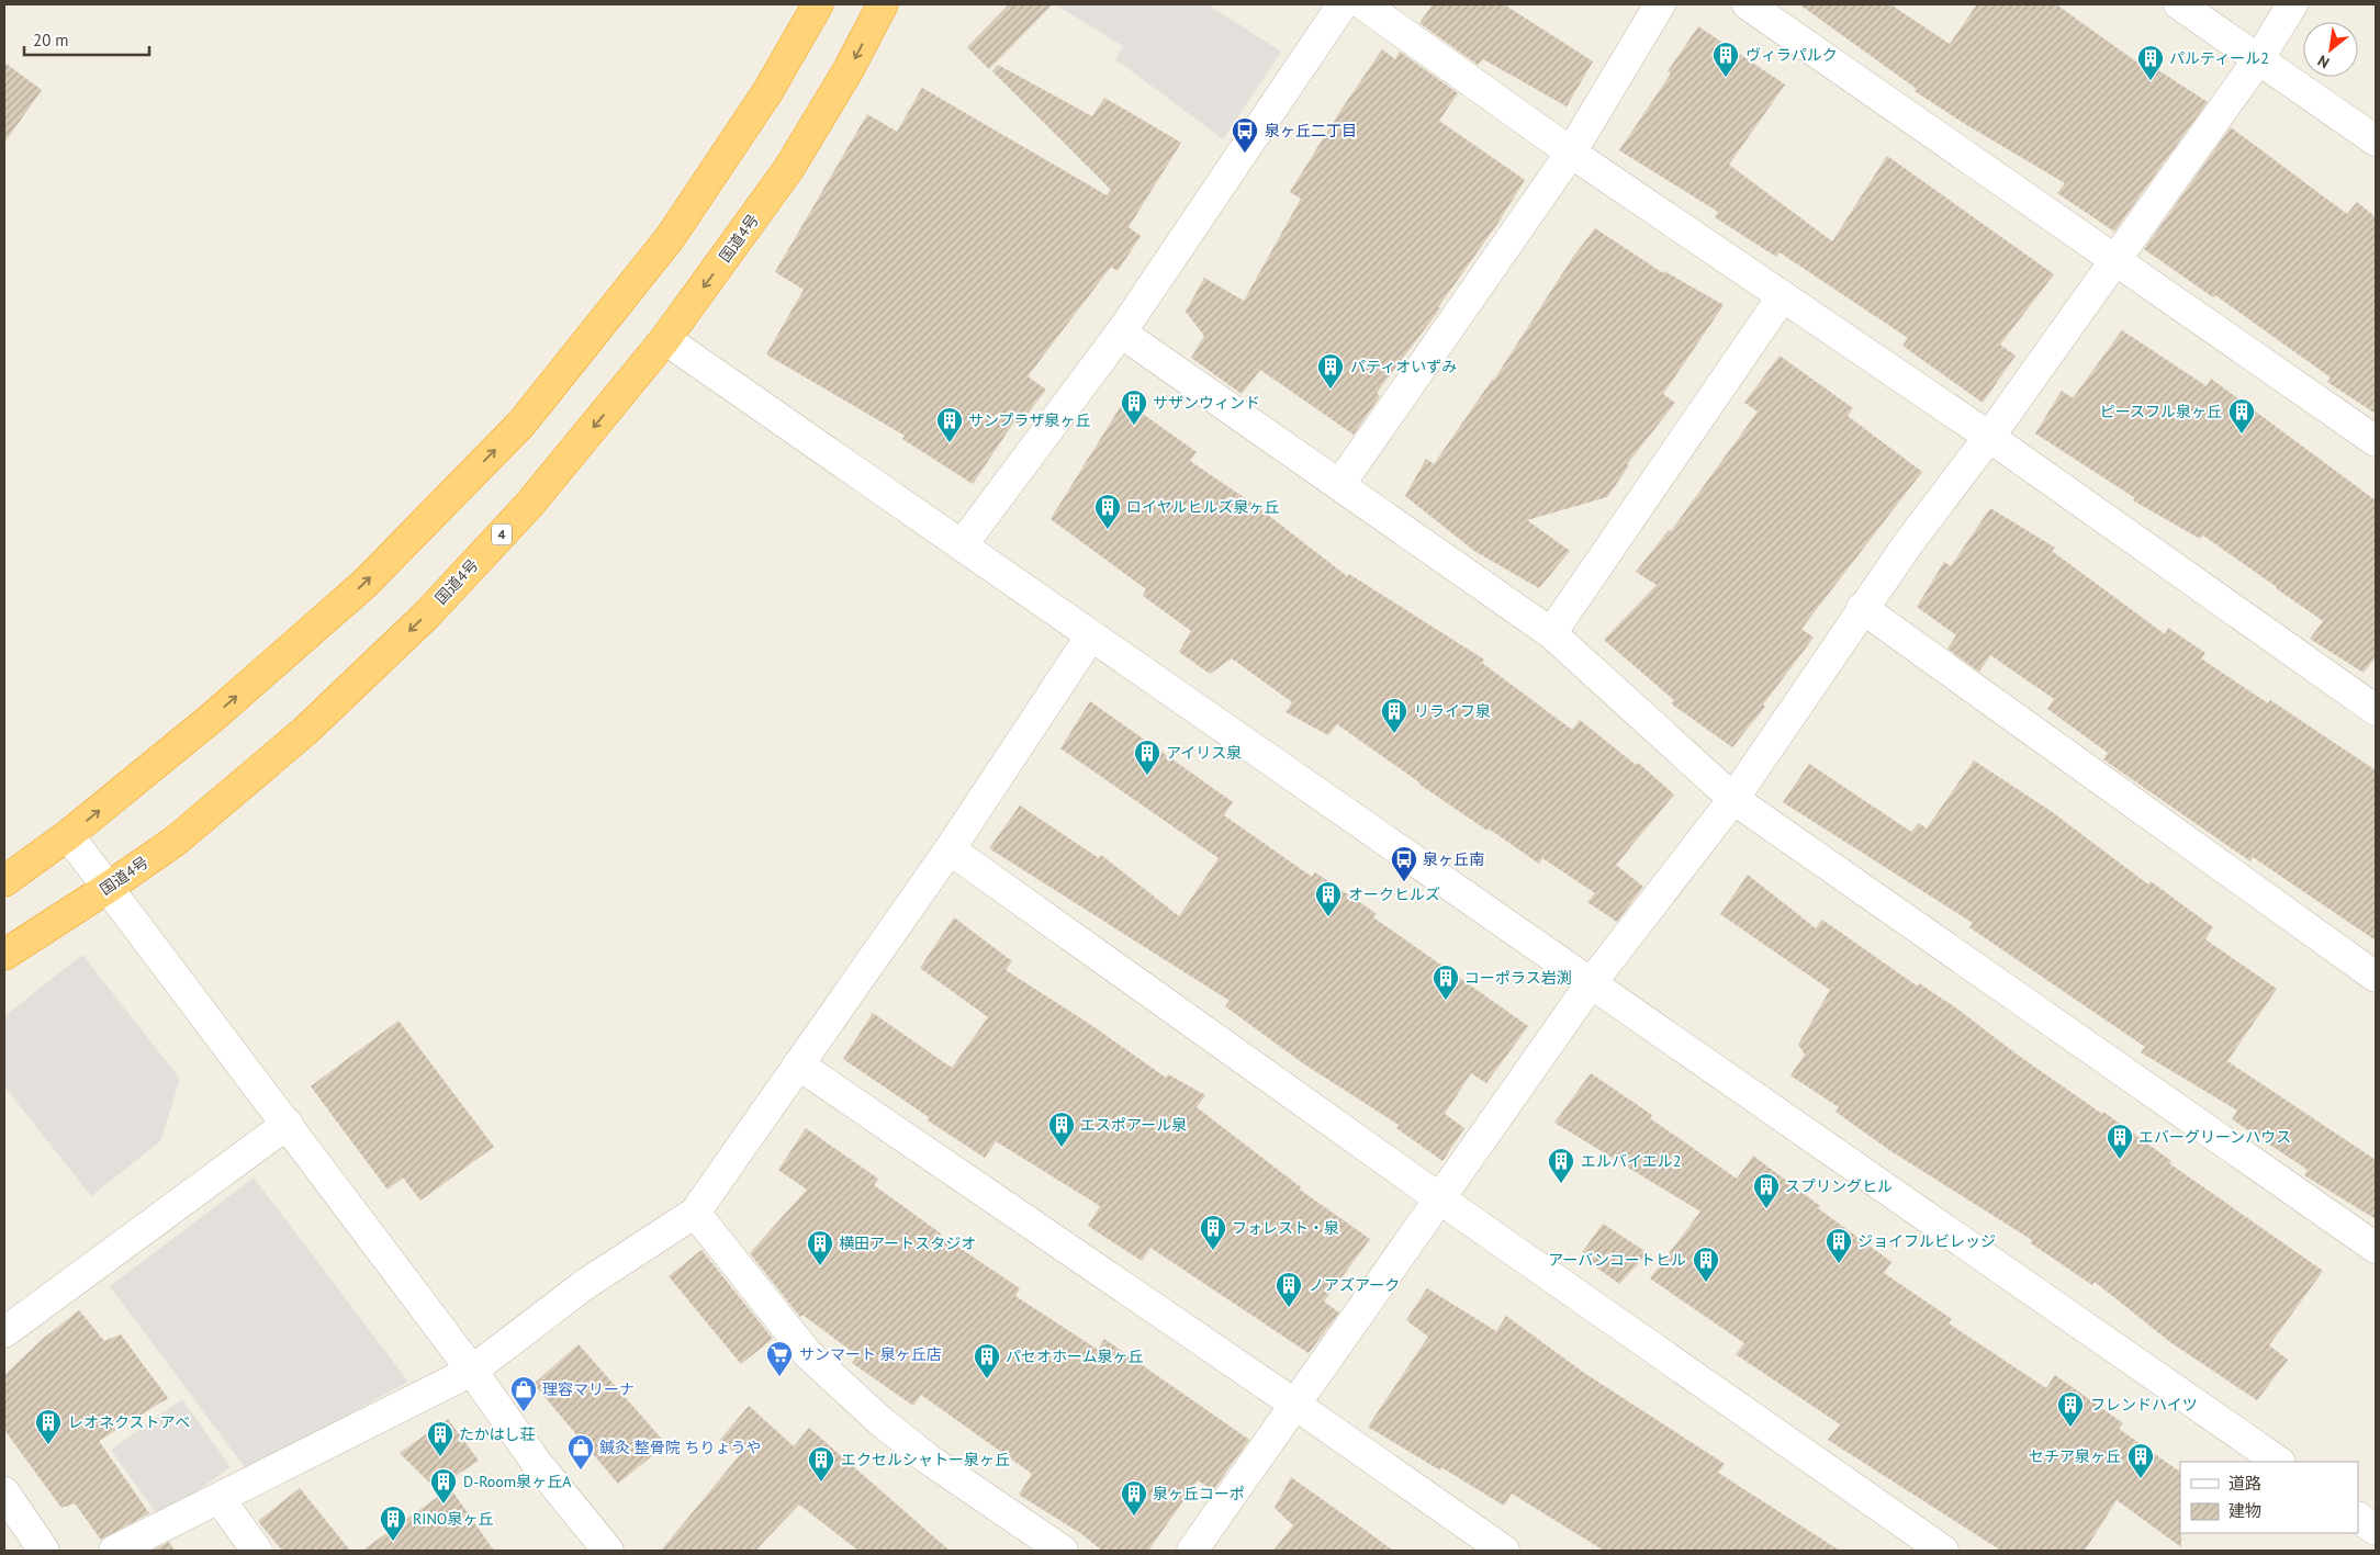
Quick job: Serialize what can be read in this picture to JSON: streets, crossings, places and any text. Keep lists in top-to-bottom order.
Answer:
{
  "streets": {
    "highway": ["国道4号", "4"]
  },
  "places": {
    "building": [
      "ヴィラパルク",
      "パルティール2",
      "パティオいずみ",
      "サザンウィンド",
      "ピースフル泉ヶ丘",
      "サンプラザ泉ヶ丘",
      "ロイヤルヒルズ泉ヶ丘",
      "リライフ泉",
      "アイリス泉",
      "オークヒルズ",
      "コーポラス岩渕",
      "エスポアール泉",
      "エバーグリーンハウス",
      "エルバイエル2",
      "スプリングヒル",
      "フォレスト・泉",
      "ジョイフルビレッジ",
      "横田アートスタジオ",
      "アーバンコートヒル",
      "ノアズアーク",
      "パセオホーム泉ヶ丘",
      "フレンドハイツ",
      "レオネクストアベ",
      "たかはし荘",
      "セチア泉ヶ丘",
      "エクセルシャトー泉ヶ丘",
      "D-Room泉ヶ丘A",
      "泉ヶ丘コーポ",
      "RINO泉ヶ丘"
    ],
    "bus stop": ["泉ヶ丘二丁目", "泉ヶ丘南"],
    "supermarket": ["サンマート 泉ヶ丘店"],
    "shop": ["理容マリーナ", "鍼灸 整骨院 ちりょうや"]
  },
  "legend": ["道路", "建物"],
  "scale_bar": "20 m",
  "north": "bottom left"
}
